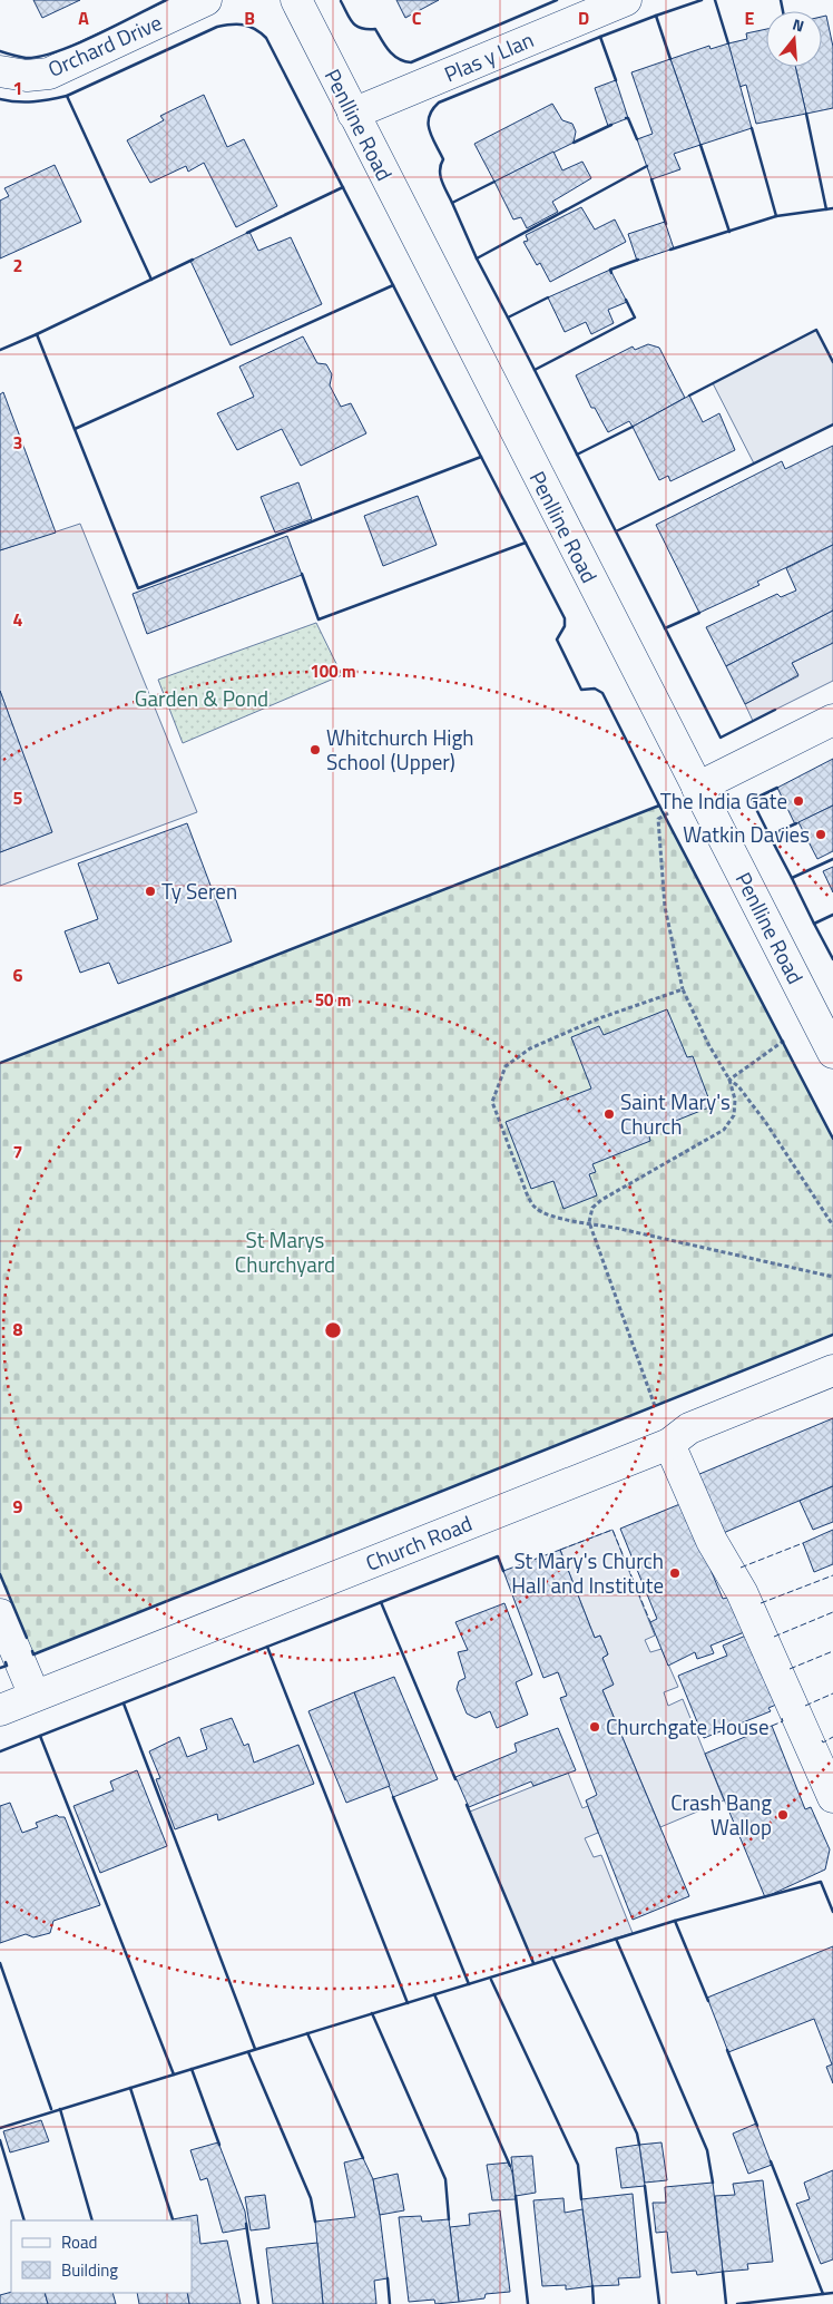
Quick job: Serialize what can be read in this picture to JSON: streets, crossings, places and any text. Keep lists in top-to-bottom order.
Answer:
{
  "streets": {
    "street": [
      "Orchard Drive",
      "Plas y Llan",
      "Penlline Road",
      "Church Road"
    ]
  },
  "crossings": [
    ["Plas y Llan", "Penlline Road"]
  ],
  "parks": ["Garden & Pond", "St Marys Churchyard"],
  "places": [
    "Whitchurch High School (Upper)",
    "The India Gate",
    "Watkin Davies",
    "Ty Seren",
    "Saint Mary's Church",
    "St Mary's Church Hall and Institute",
    "Churchgate House",
    "Crash Bang Wallop"
  ],
  "legend": ["Road", "Building"],
  "north": "top",
  "grid": {
    "columns": [
      "A",
      "B",
      "C",
      "D",
      "E"
    ],
    "rows": [
      "1",
      "2",
      "3",
      "4",
      "5",
      "6",
      "7",
      "8",
      "9"
    ]
  },
  "rings": ["100 m", "50 m"]
}
